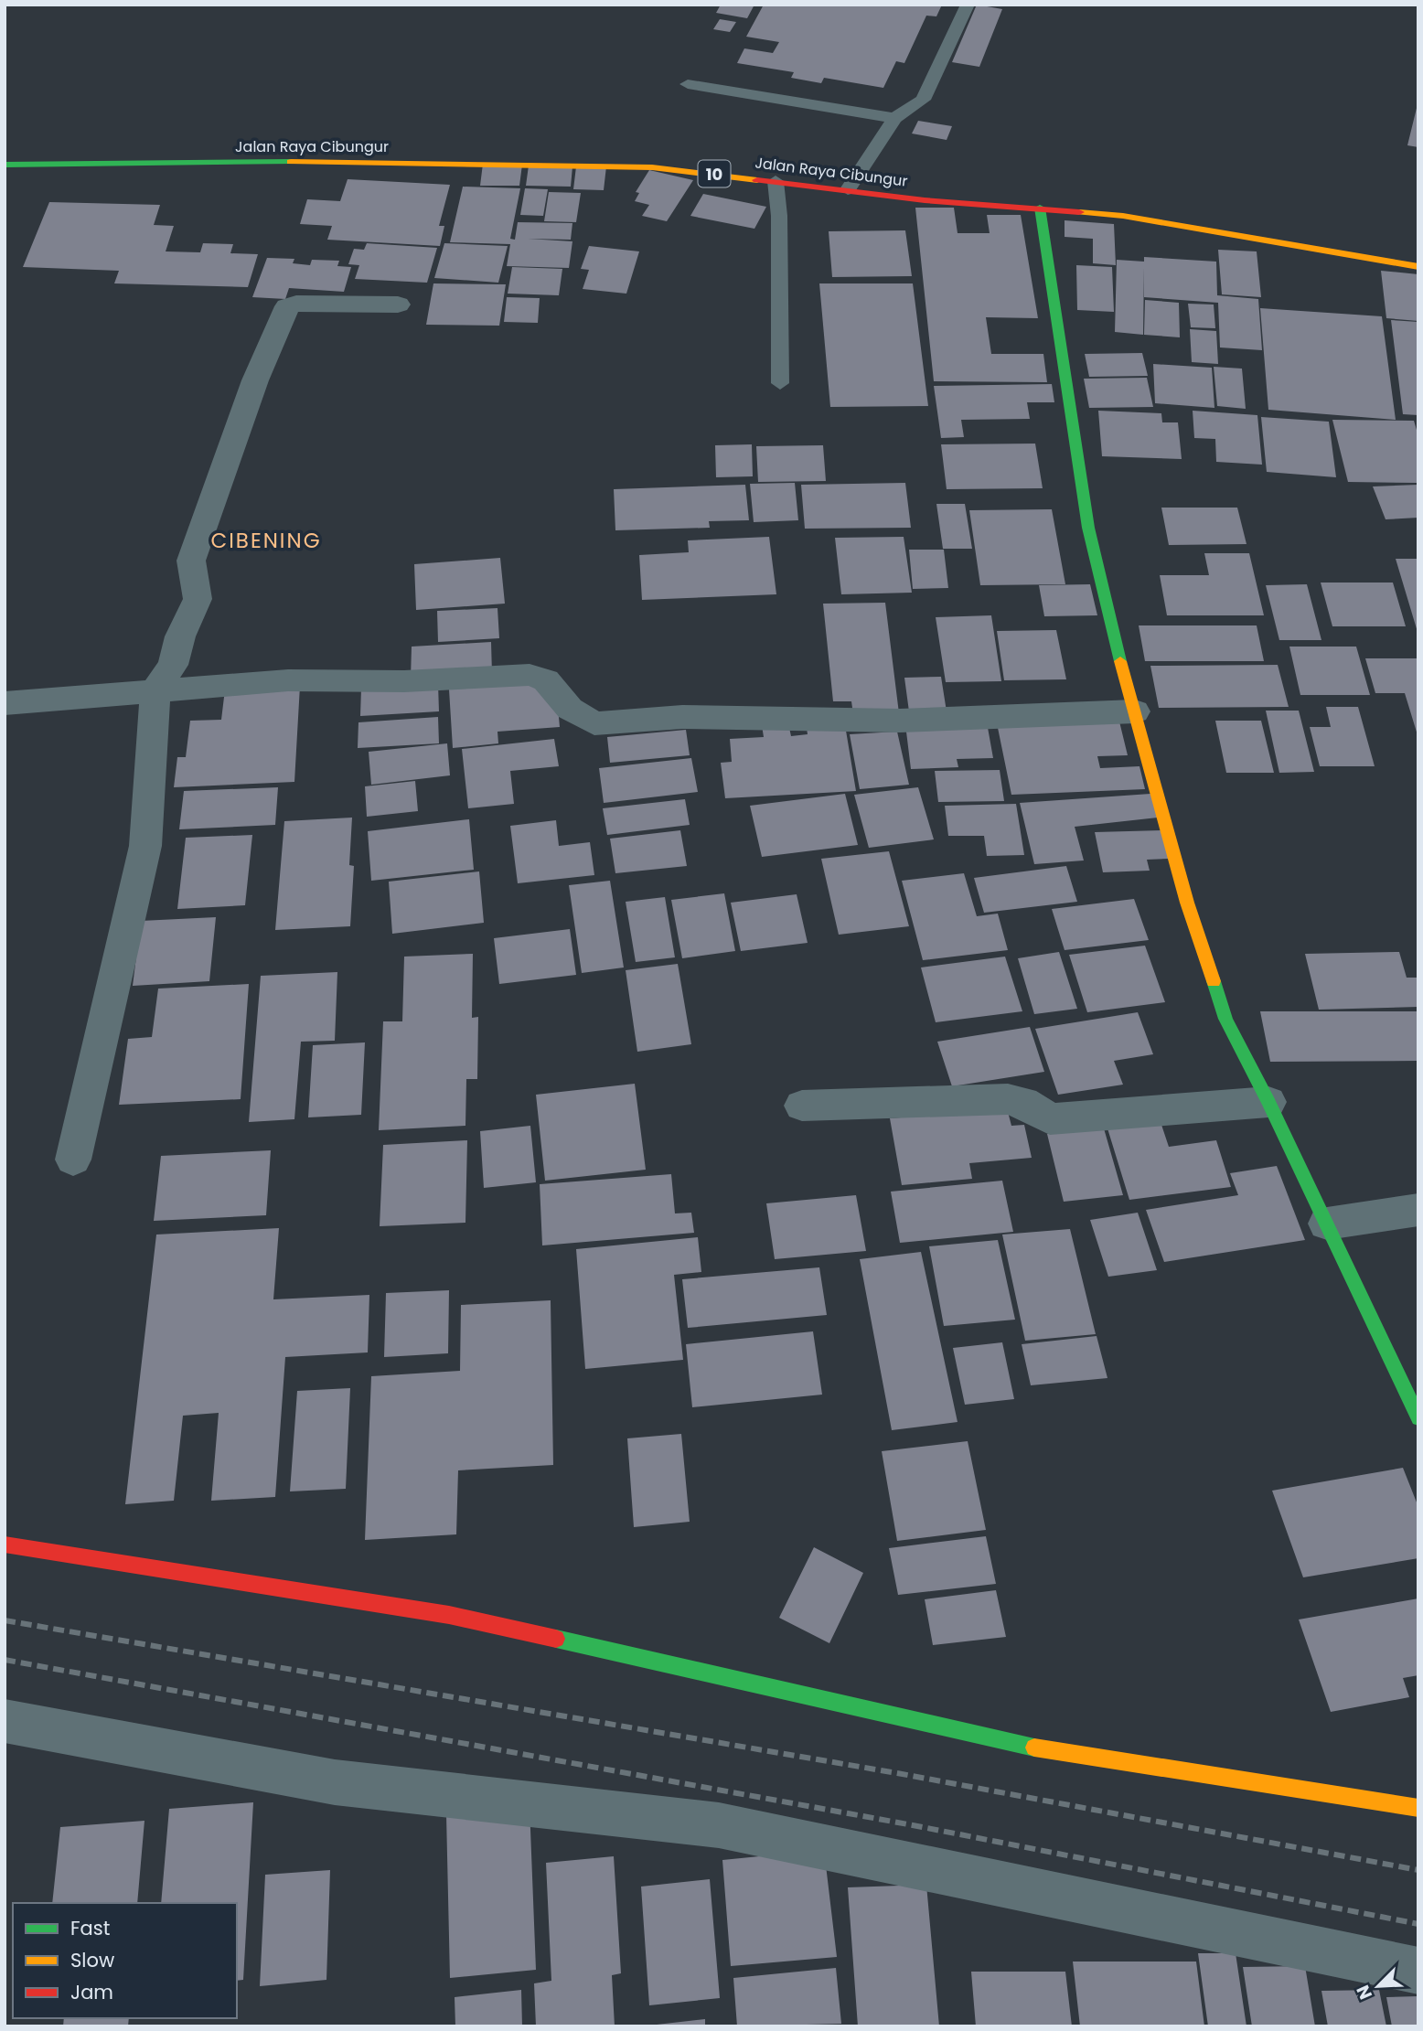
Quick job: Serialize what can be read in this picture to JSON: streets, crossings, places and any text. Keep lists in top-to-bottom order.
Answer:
{
  "streets": {
    "main road": ["Jalan Raya Cibungur", "10"]
  },
  "districts": ["CIBENING"],
  "legend": ["Fast", "Slow", "Jam"],
  "north": "bottom left"
}
